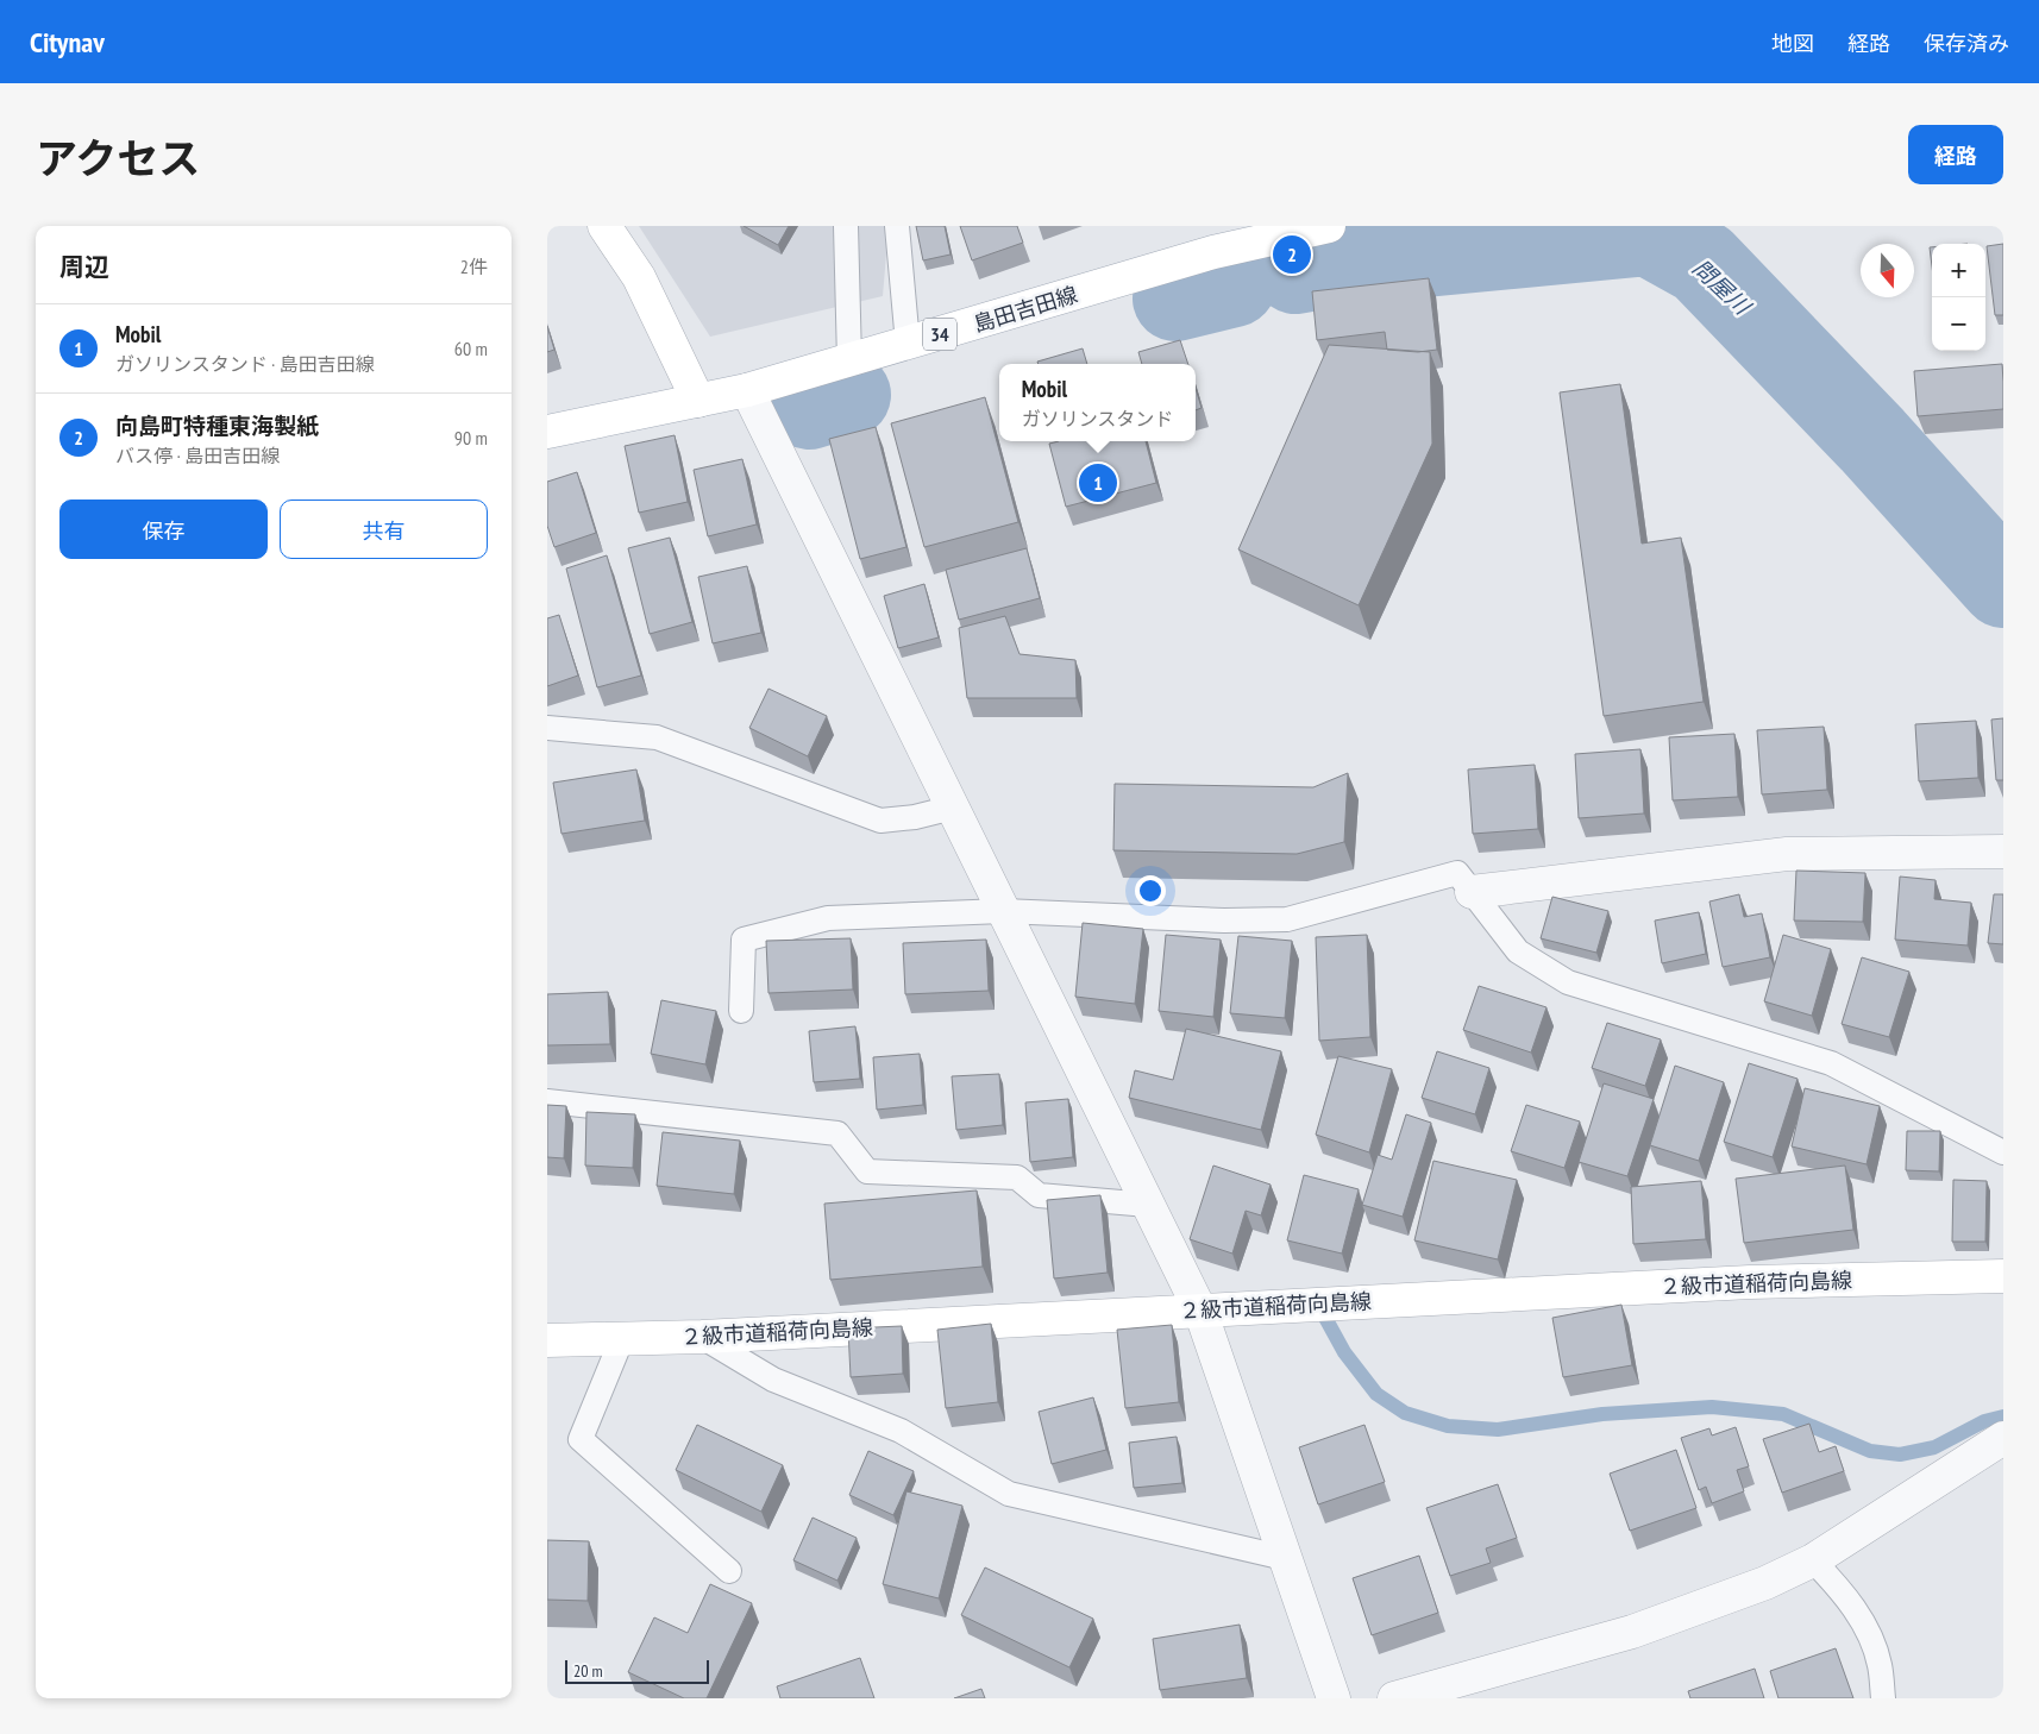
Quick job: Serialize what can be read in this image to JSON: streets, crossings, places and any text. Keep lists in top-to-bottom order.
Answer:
{
  "streets": {
    "street": ["島田吉田線", "34", "２級市道稲荷向島線"]
  },
  "water": ["問屋川"],
  "scale_bar": "20 m",
  "north": "bottom",
  "page": {
    "header": "Citynav",
    "nav": ["地図", "経路", "保存済み"],
    "title": "アクセス",
    "buttons": [
      "経路",
      ["保存", "共有"]
    ],
    "heading": ["周辺", "2件"],
    "pins": ["2", "1"],
    "map_buttons": ["+", "−"],
    "list": [
      {
        "mark": "1",
        "name": "Mobil",
        "note": "ガソリンスタンド · 島田吉田線",
        "value": "60 m"
      },
      {
        "mark": "2",
        "name": "向島町特種東海製紙",
        "note": "バス停 · 島田吉田線",
        "value": "90 m"
      }
    ],
    "popup": ["Mobil", "ガソリンスタンド"],
    "scale": "20 m"
  }
}
